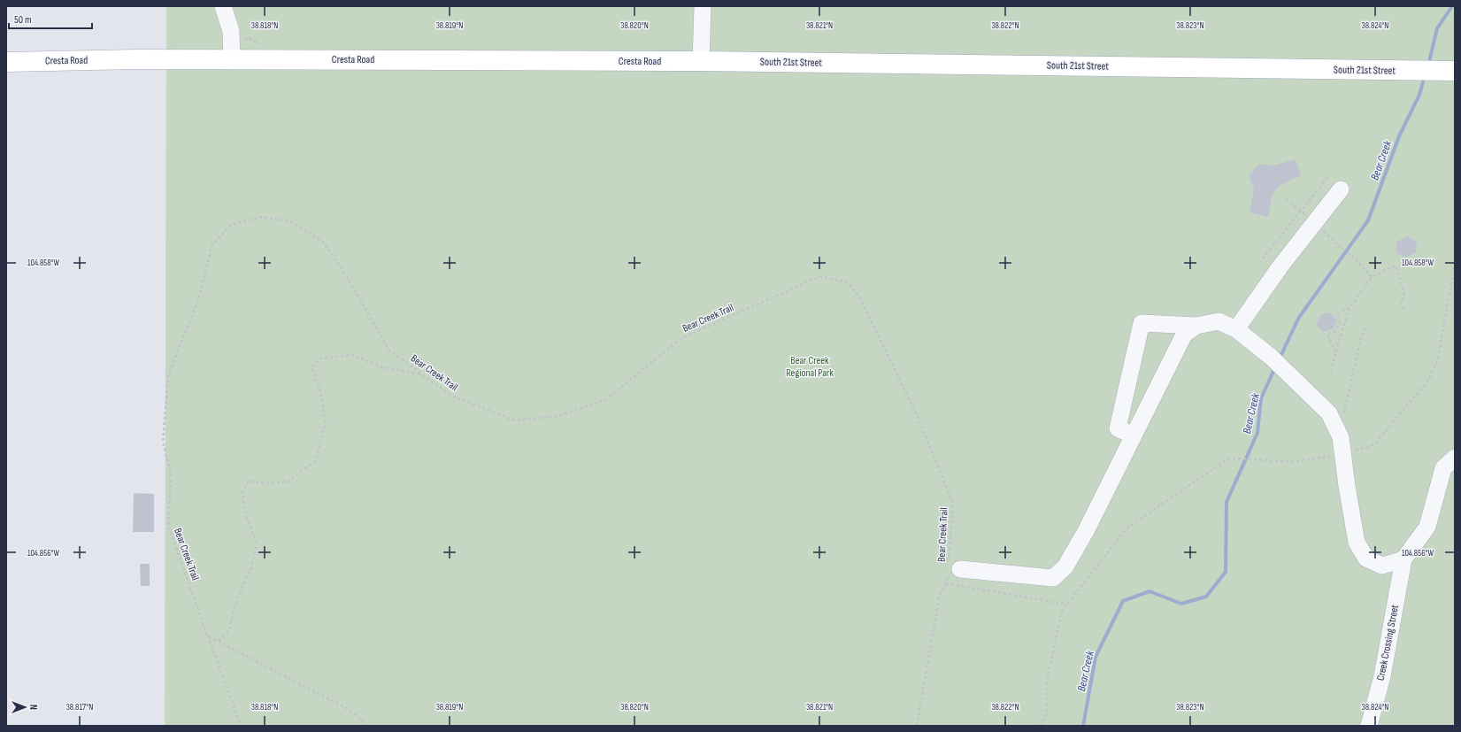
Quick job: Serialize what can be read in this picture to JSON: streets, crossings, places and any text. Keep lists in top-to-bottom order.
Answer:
{
  "streets": {
    "main road": ["Cresta Road", "South 21st Street"],
    "street": ["Creek Crossing Street"],
    "path": ["Bear Creek Trail"]
  },
  "crossings": [
    ["Cresta Road", "South 21st Street"]
  ],
  "water": ["Bear Creek"],
  "parks": ["Bear Creek Regional Park"],
  "scale_bar": "50 m",
  "north": "right",
  "coordinates": [
    "38.818°N",
    "38.819°N",
    "38.820°N",
    "38.821°N",
    "38.822°N",
    "38.823°N",
    "38.824°N",
    "104.858°W",
    "104.856°W",
    "38.817°N"
  ]
}
